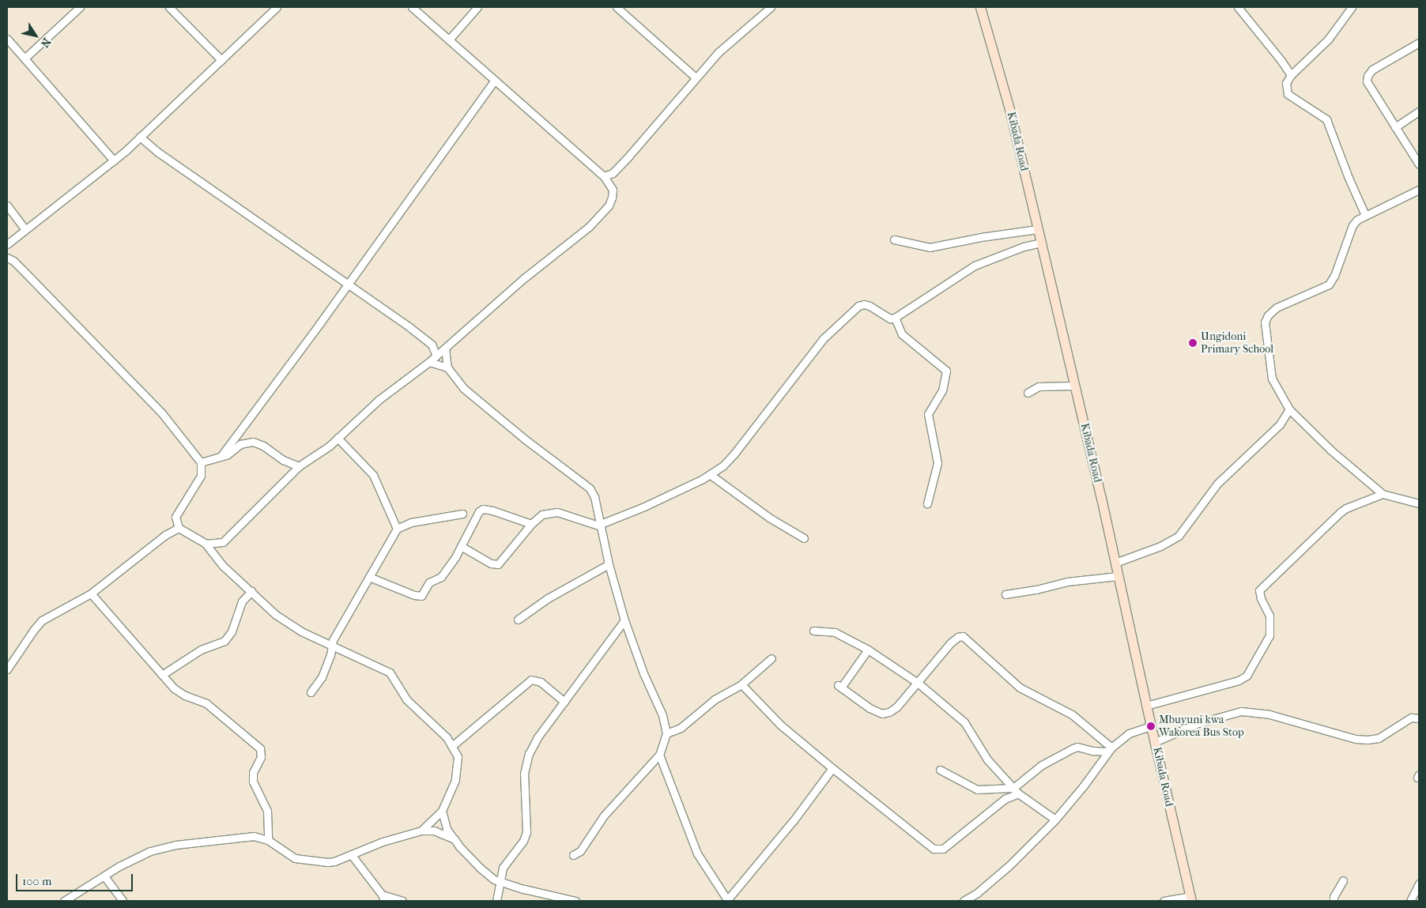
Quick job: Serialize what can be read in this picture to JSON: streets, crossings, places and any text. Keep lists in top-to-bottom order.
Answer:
{
  "streets": {
    "main road": ["Kibada Road"]
  },
  "places": ["Ungidoni Primary School", "Mbuyuni kwa Wakorea Bus Stop"],
  "scale_bar": "100 m",
  "north": "bottom right"
}
